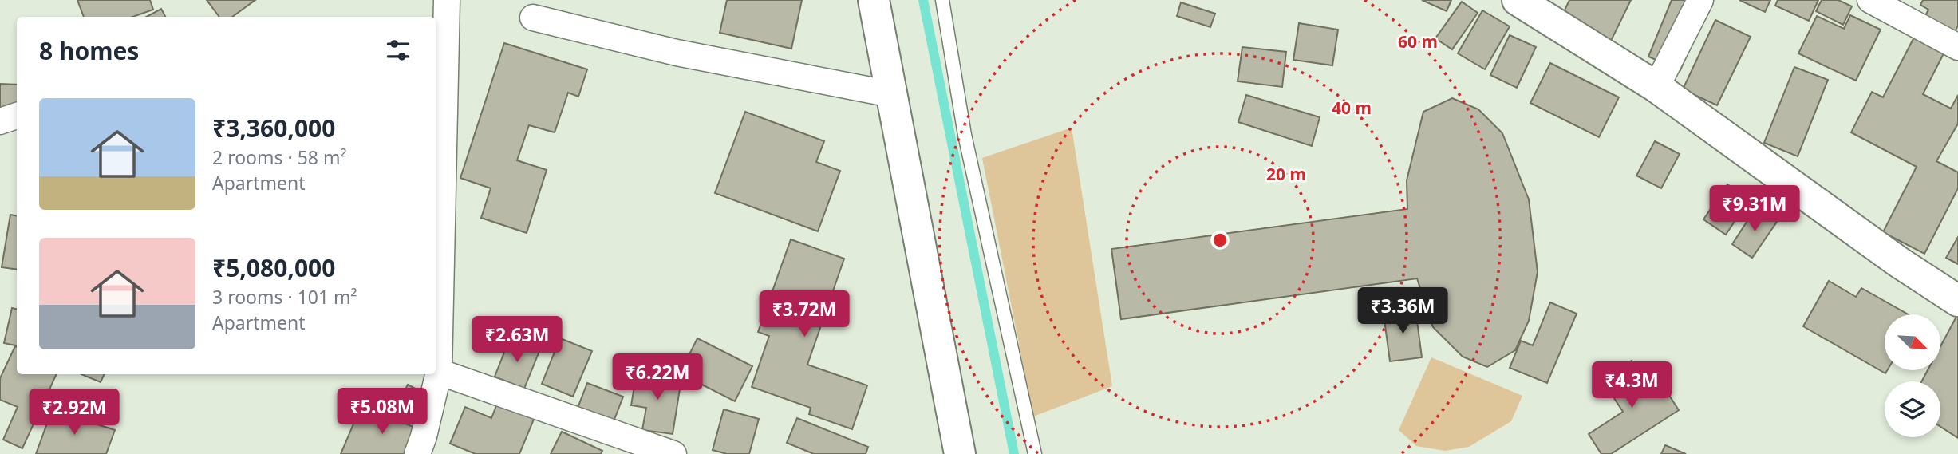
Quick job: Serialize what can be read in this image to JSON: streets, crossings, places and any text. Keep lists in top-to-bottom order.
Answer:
{
  "north": "bottom right",
  "page": {
    "heading": "8 homes",
    "list": [
      {
        "name": "₹3,360,000",
        "note": "2 rooms · 58 m² · Apartment"
      },
      {
        "name": "₹5,080,000",
        "note": "3 rooms · 101 m² · Apartment"
      }
    ],
    "price": [
      "₹9.31M",
      "₹3.36M",
      "₹3.72M",
      "₹2.63M",
      "₹6.22M",
      "₹4.3M",
      "₹5.08M",
      "₹2.92M"
    ]
  },
  "rings": ["60 m", "40 m", "20 m"]
}
